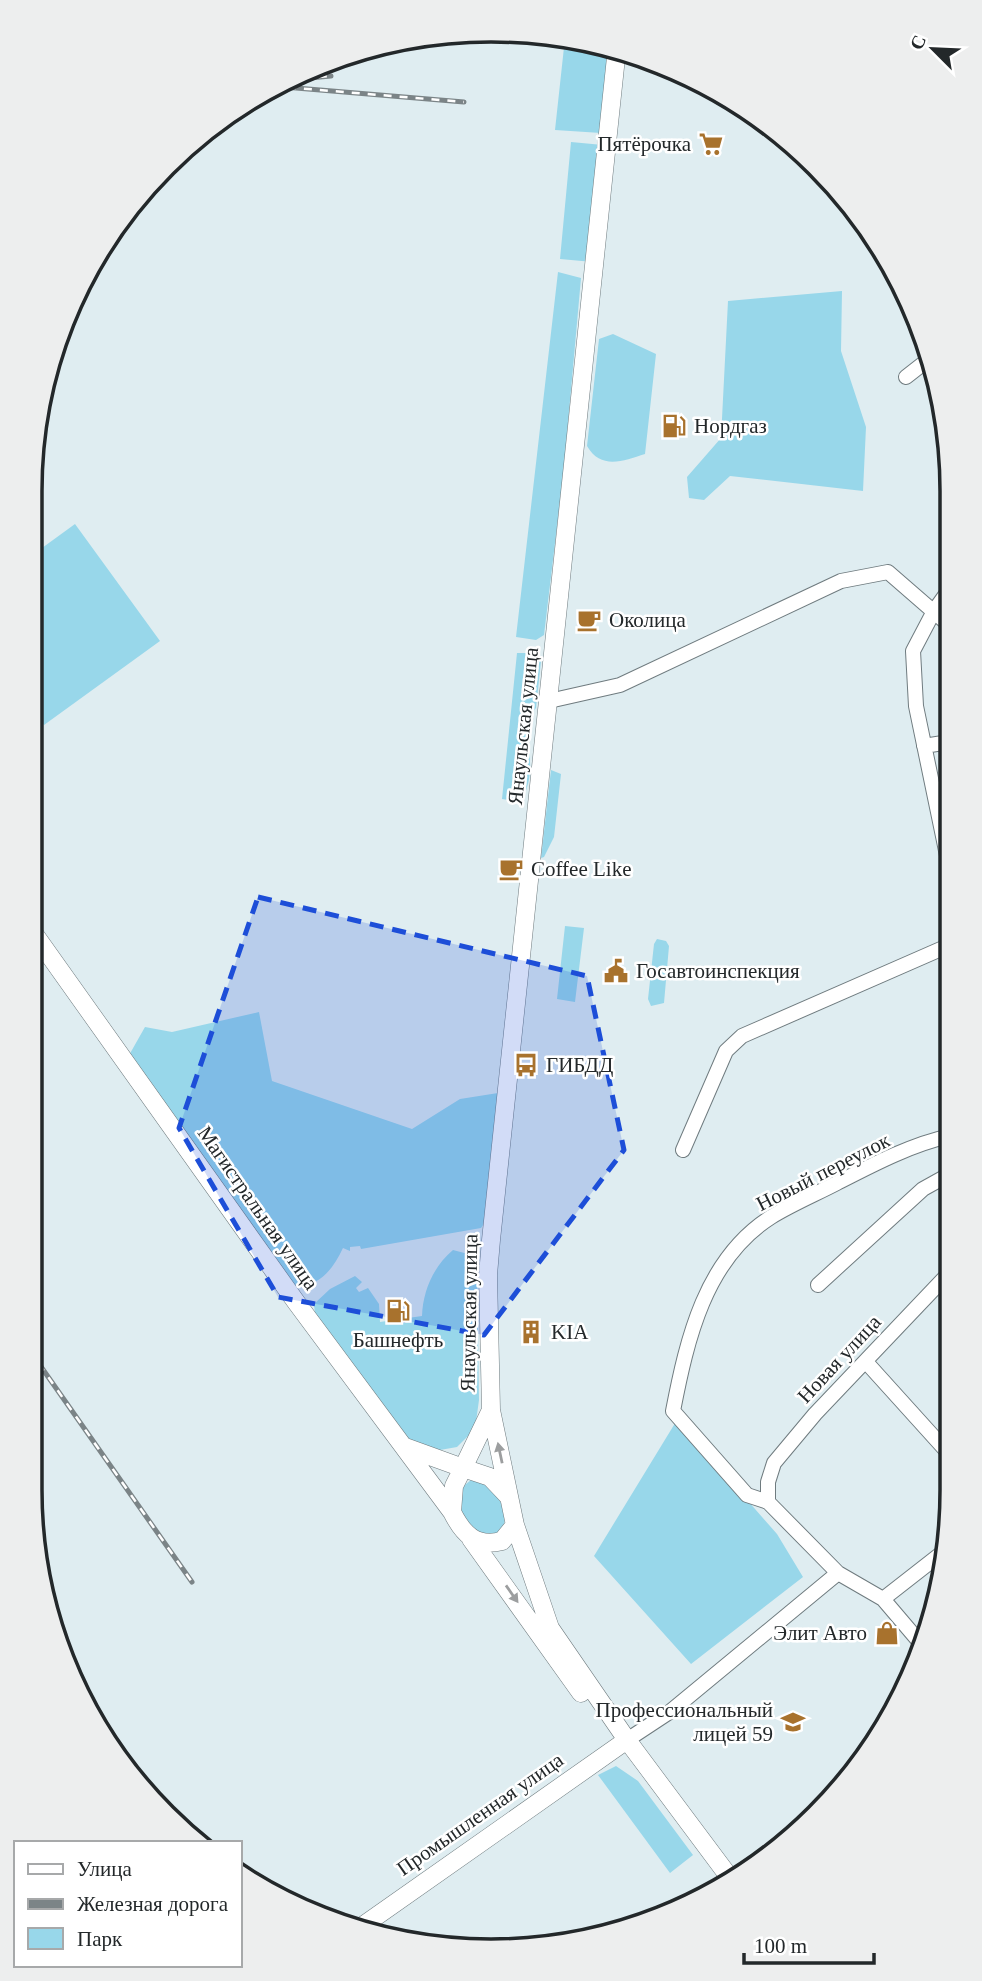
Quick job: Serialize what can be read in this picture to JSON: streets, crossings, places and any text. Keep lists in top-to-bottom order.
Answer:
{
  "streets": {
    "main road": ["Янаульская улица", "Магистральная улица", "Промышленная улица"],
    "street": ["Новый переулок", "Новая улица"]
  },
  "crossings": [
    ["Янаульская улица", "Магистральная улица"],
    ["Новый переулок", "Новая улица"],
    ["Магистральная улица", "Промышленная улица"]
  ],
  "places": {
    "supermarket": ["Пятёрочка"],
    "fuel station": ["Нордгаз", "Башнефть"],
    "cafe": ["Околица", "Coffee Like"],
    "public building": ["Госавтоинспекция"],
    "bus stop": ["ГИБДД"],
    "building": ["KIA"],
    "shop": ["Элит Авто"],
    "school or university": ["Профессиональный лицей 59"]
  },
  "legend": ["Улица", "Железная дорога", "Парк"],
  "scale_bar": "100 m",
  "north": "top left"
}
